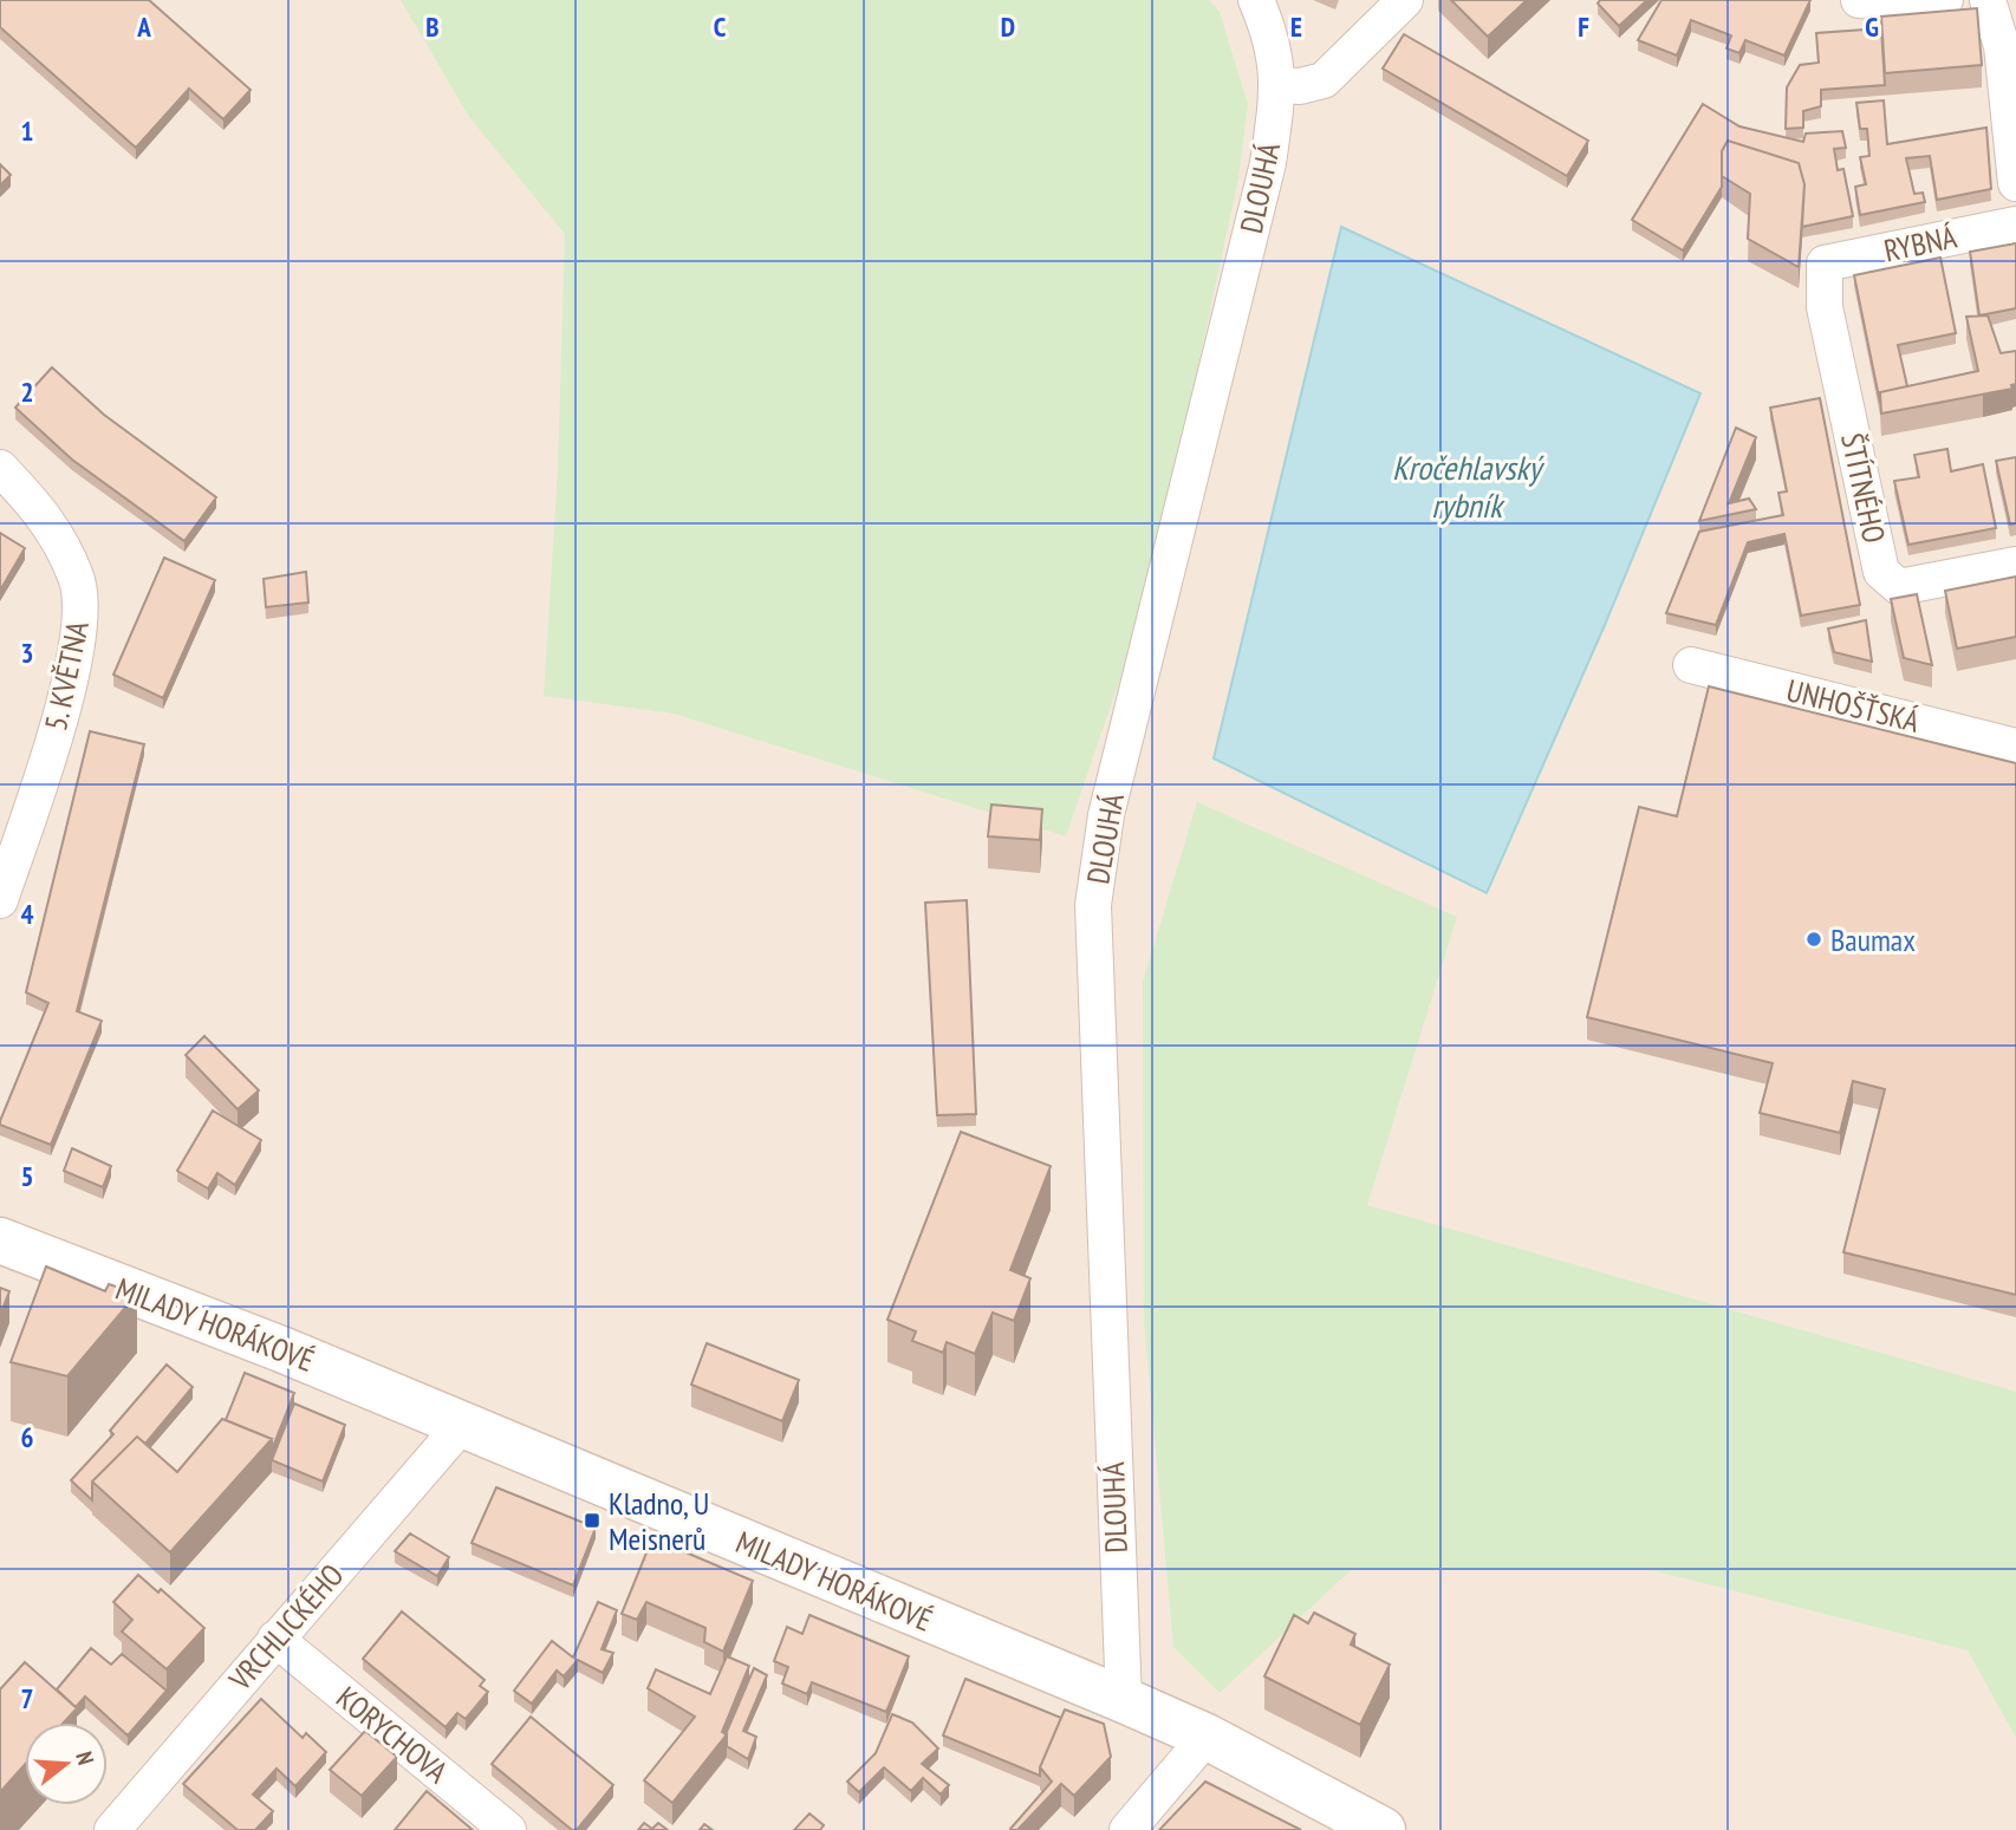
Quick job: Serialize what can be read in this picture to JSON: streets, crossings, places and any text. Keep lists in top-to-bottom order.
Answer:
{
  "streets": {
    "main road": ["MILADY HORÁKOVÉ"],
    "street": [
      "DLOUHÁ",
      "RYBNÁ",
      "ŠTÍTNÉHO",
      "5. KVĚTNA",
      "UNHOŠŤSKÁ",
      "VRCHLICKÉHO",
      "KORYCHOVA"
    ]
  },
  "crossings": [
    ["DLOUHÁ", "MILADY HORÁKOVÉ"],
    ["RYBNÁ", "ŠTÍTNÉHO"],
    ["MILADY HORÁKOVÉ", "VRCHLICKÉHO"],
    ["VRCHLICKÉHO", "KORYCHOVA"]
  ],
  "water": ["Kročehlavský rybník"],
  "places": {
    "other": ["Baumax"],
    "transit": ["Kladno, U Meisnerů"]
  },
  "north": "right",
  "grid": {
    "columns": [
      "A",
      "B",
      "C",
      "D",
      "E",
      "F",
      "G"
    ],
    "rows": [
      "1",
      "2",
      "3",
      "4",
      "5",
      "6",
      "7"
    ]
  }
}
